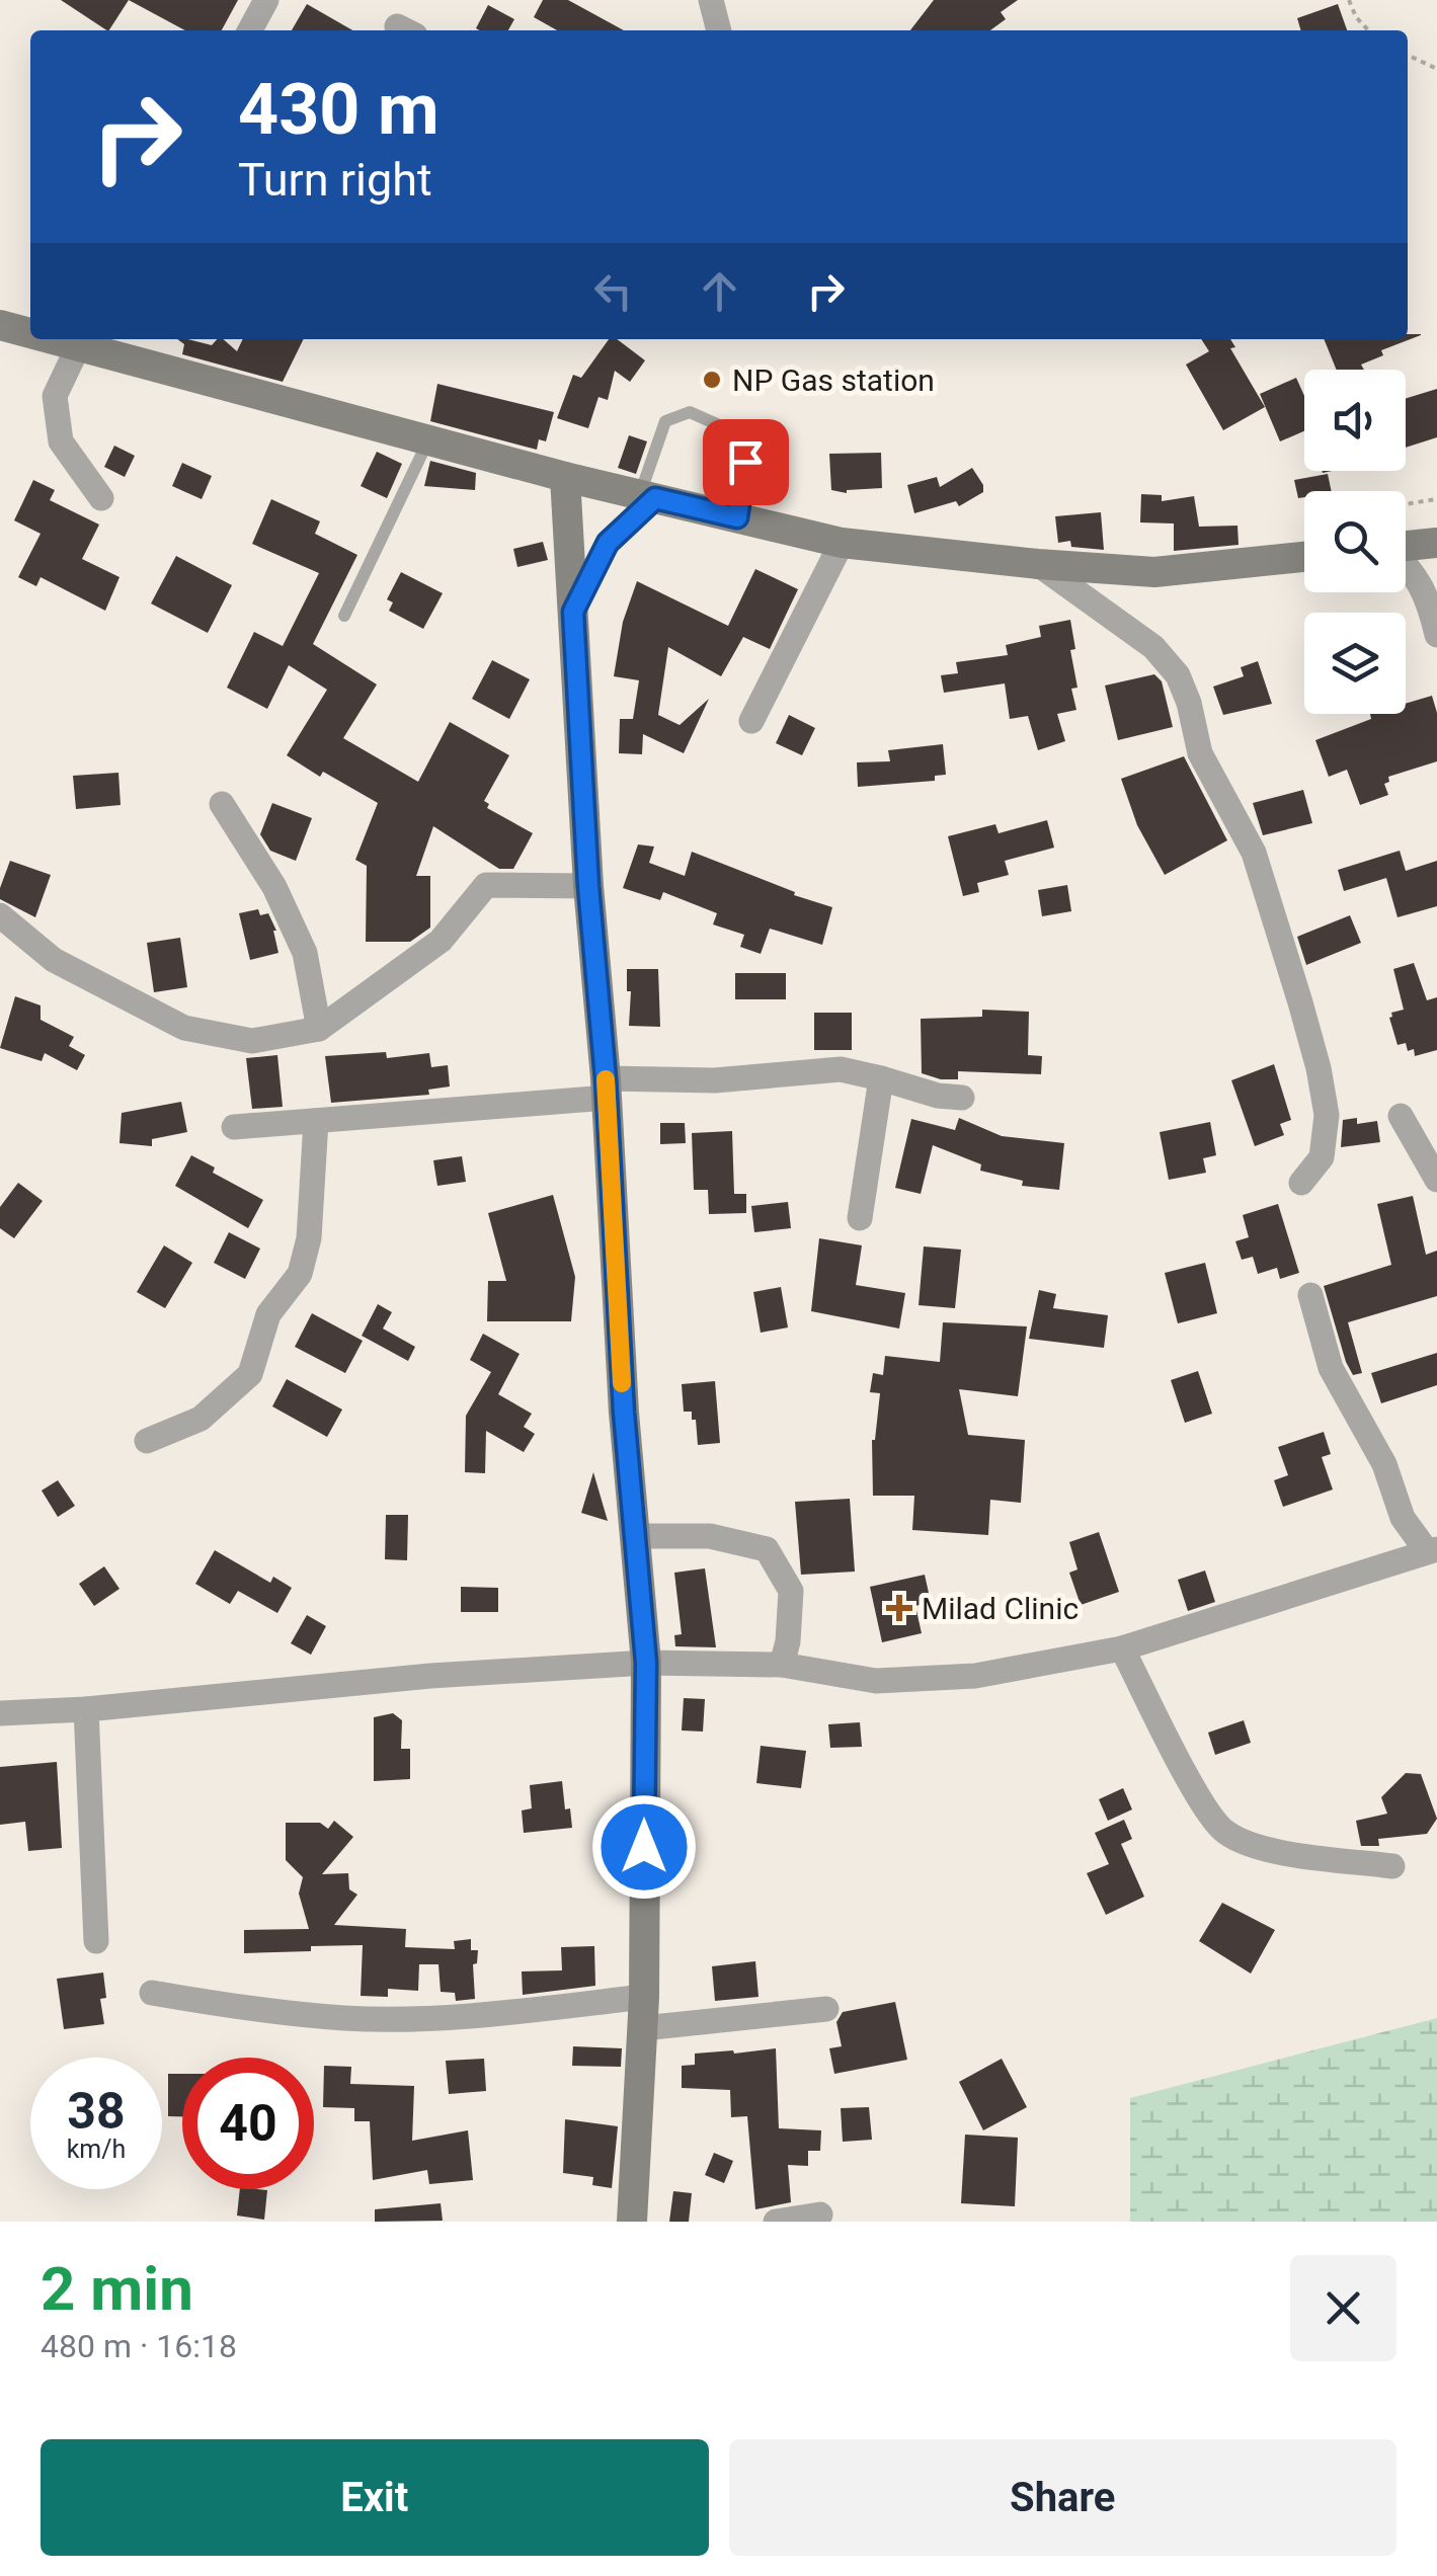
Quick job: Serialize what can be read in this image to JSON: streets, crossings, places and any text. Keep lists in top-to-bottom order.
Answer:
{
  "places": {
    "other": ["NP Gas station"],
    "health": ["Milad Clinic"]
  },
  "page": {
    "turn": ["430 m", "Turn right"],
    "speed": "38 km/h",
    "limit": "40",
    "heading": ["2 min", "480 m · 16:18"],
    "buttons": ["Exit", "Share"]
  }
}
